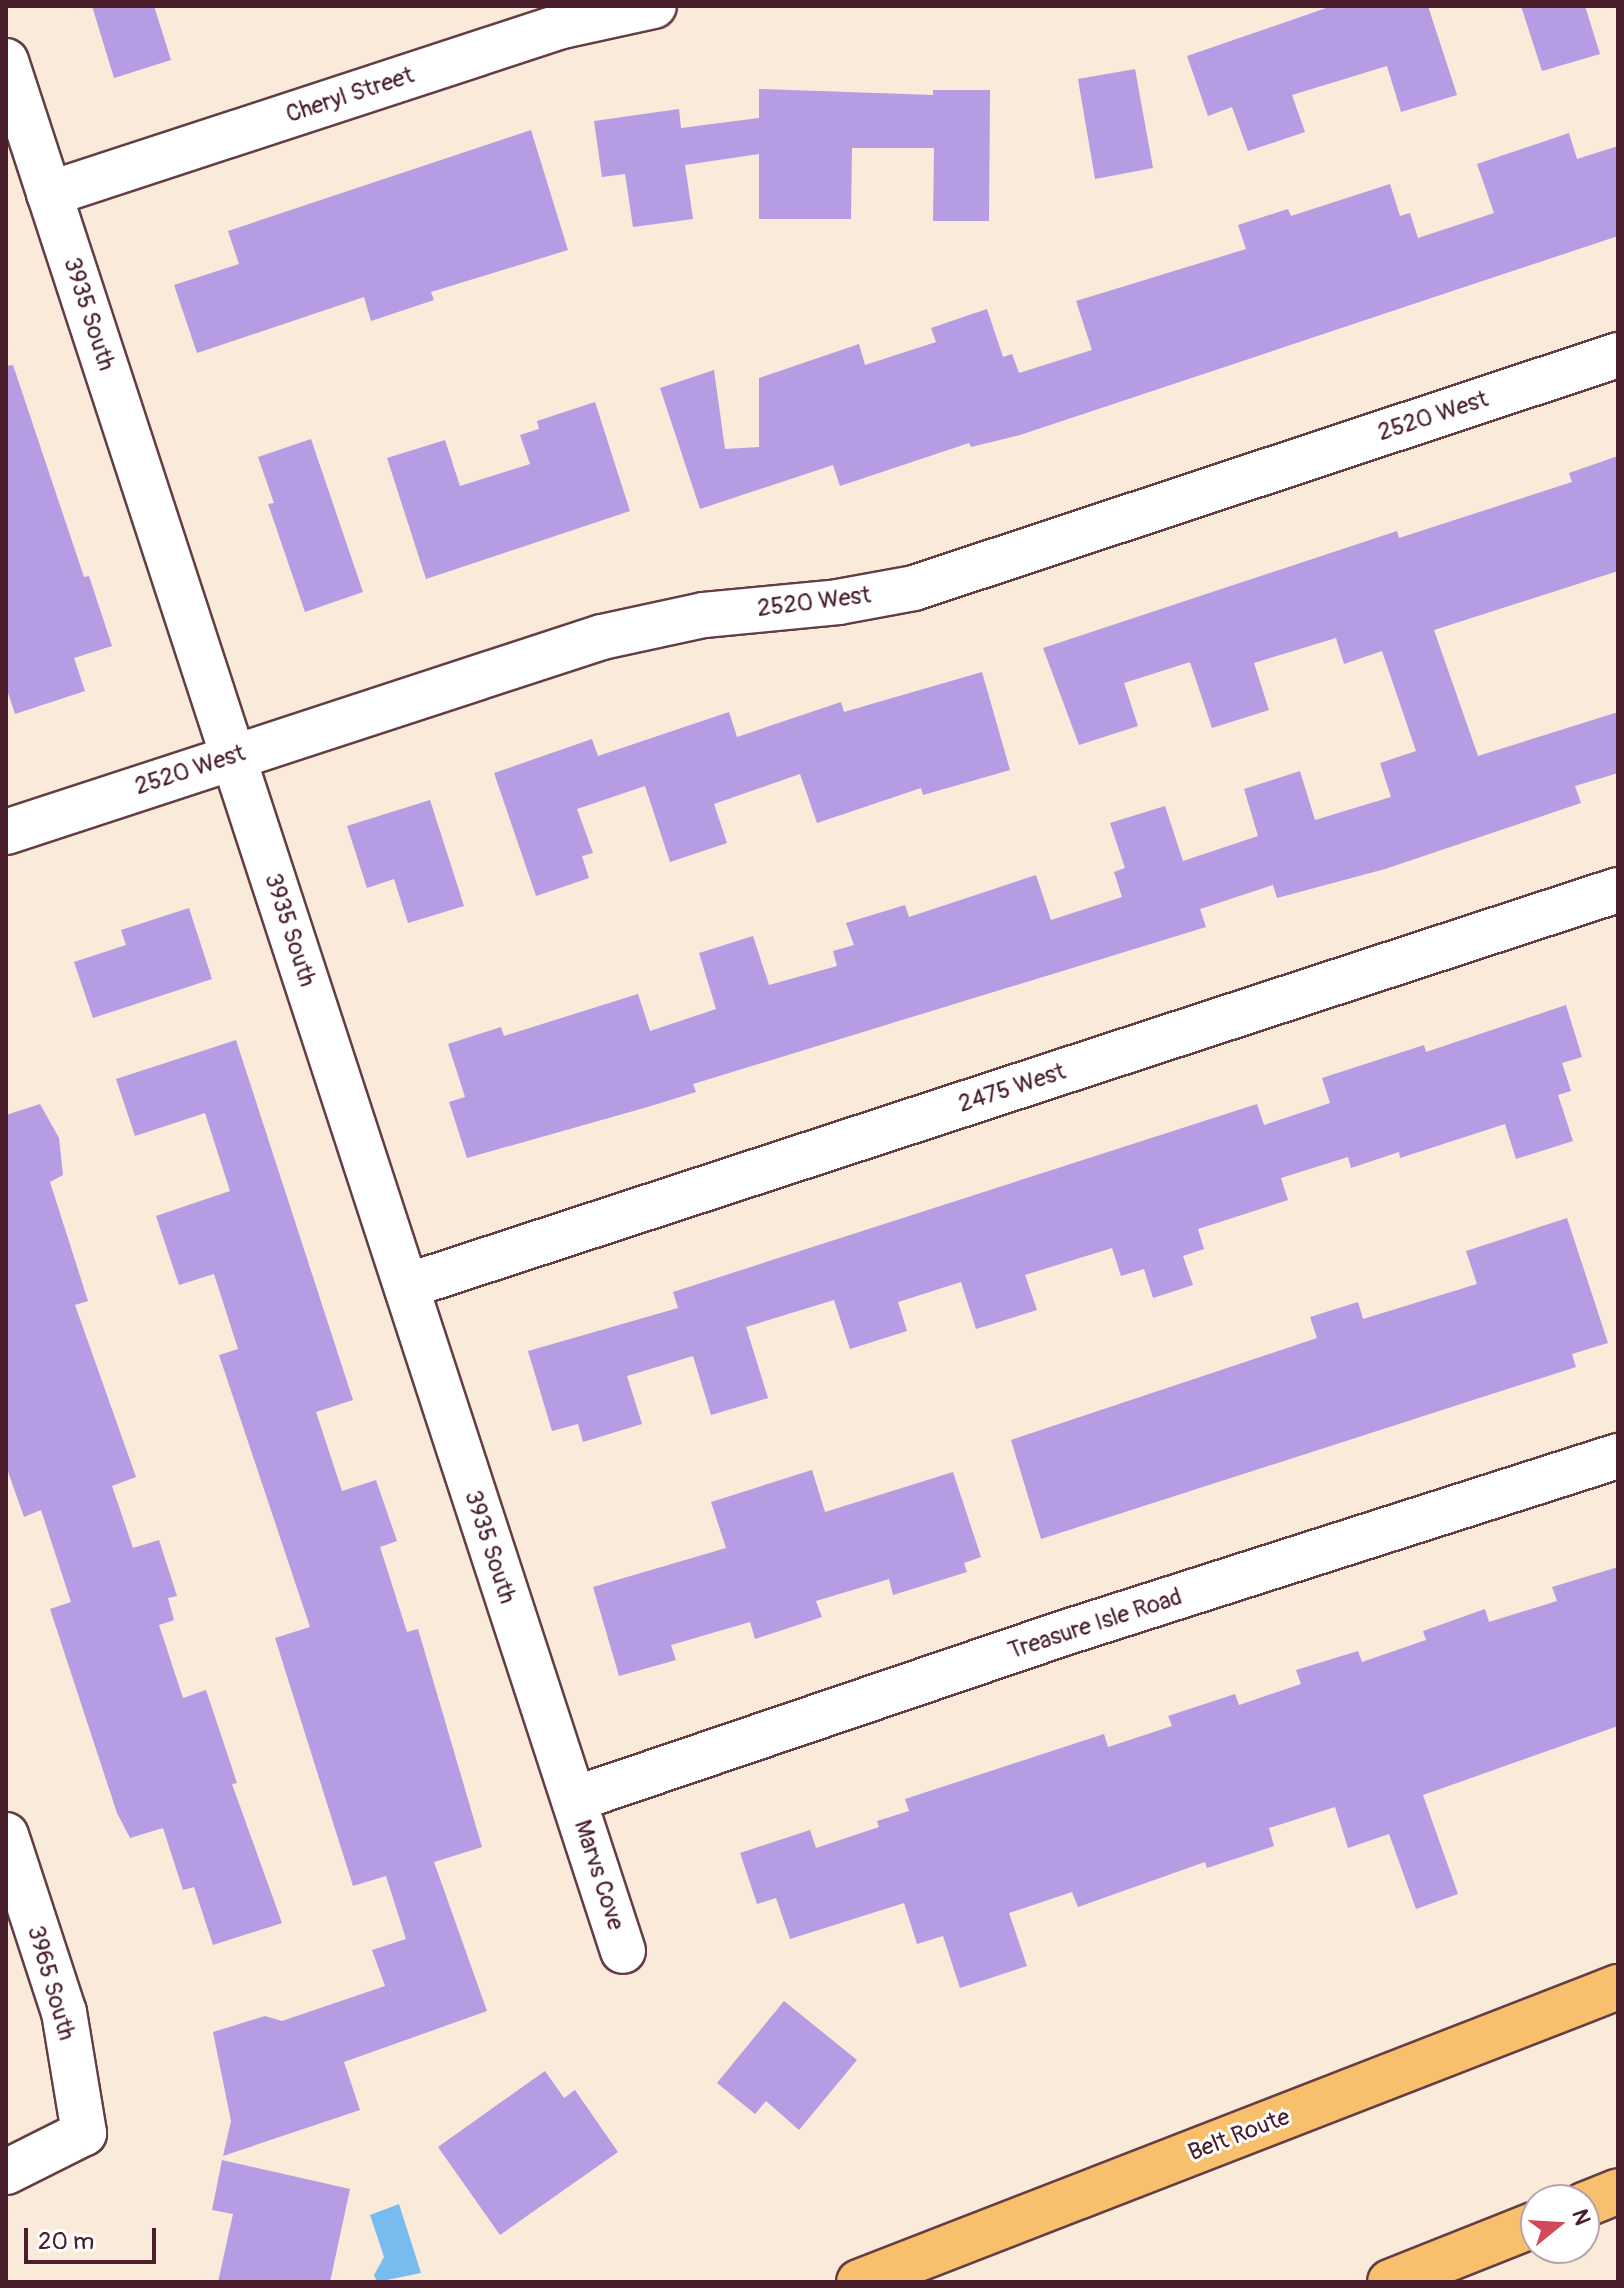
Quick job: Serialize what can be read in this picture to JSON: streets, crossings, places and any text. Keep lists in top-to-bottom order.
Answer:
{
  "streets": {
    "highway": ["Belt Route"],
    "street": [
      "Cheryl Street",
      "3935 South",
      "2520 West",
      "2475 West",
      "Treasure Isle Road",
      "Marvs Cove",
      "3965 South"
    ]
  },
  "crossings": [
    ["Cheryl Street", "3935 South"],
    ["3935 South", "2520 West"],
    ["3935 South", "2475 West"],
    ["3935 South", "Treasure Isle Road"],
    ["3935 South", "Marvs Cove"],
    ["Treasure Isle Road", "Marvs Cove"]
  ],
  "scale_bar": "20 m",
  "north": "right"
}
